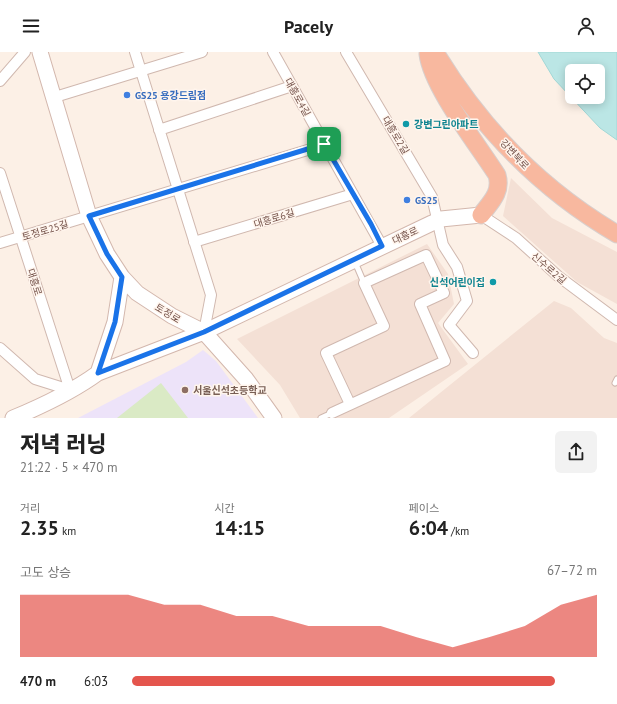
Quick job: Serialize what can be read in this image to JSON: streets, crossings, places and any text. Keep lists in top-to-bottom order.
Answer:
{
  "streets": {
    "highway": ["강변북로"],
    "main road": ["대흥로", "토정로"],
    "street": [
      "대흥로4길",
      "대흥로2길",
      "대흥로6길",
      "토정로25길",
      "신수로2길"
    ]
  },
  "crossings": [
    ["대흥로4길", "대흥로6길"],
    ["대흥로4길", "대흥로"],
    ["대흥로2길", "대흥로"],
    ["토정로25길", "대흥로"],
    ["토정로25길", "토정로"],
    ["대흥로", "신수로2길"],
    ["대흥로", "토정로"]
  ],
  "places": [
    "GS25 용강드림점",
    "강변그린아파트",
    "GS25",
    "신석어린이집",
    "서울신석초등학교"
  ],
  "page": {
    "header": "Pacely",
    "heading": ["저녁 러닝", "21:22 · 5 × 470 m"],
    "stats": [
      ["거리", "2.35 km"],
      ["시간", "14:15"],
      ["페이스", "6:04 /km"]
    ],
    "chart": ["고도 상승", "67–72 m"],
    "list": [
      {
        "name": "470 m",
        "note": "6:03"
      }
    ]
  }
}
